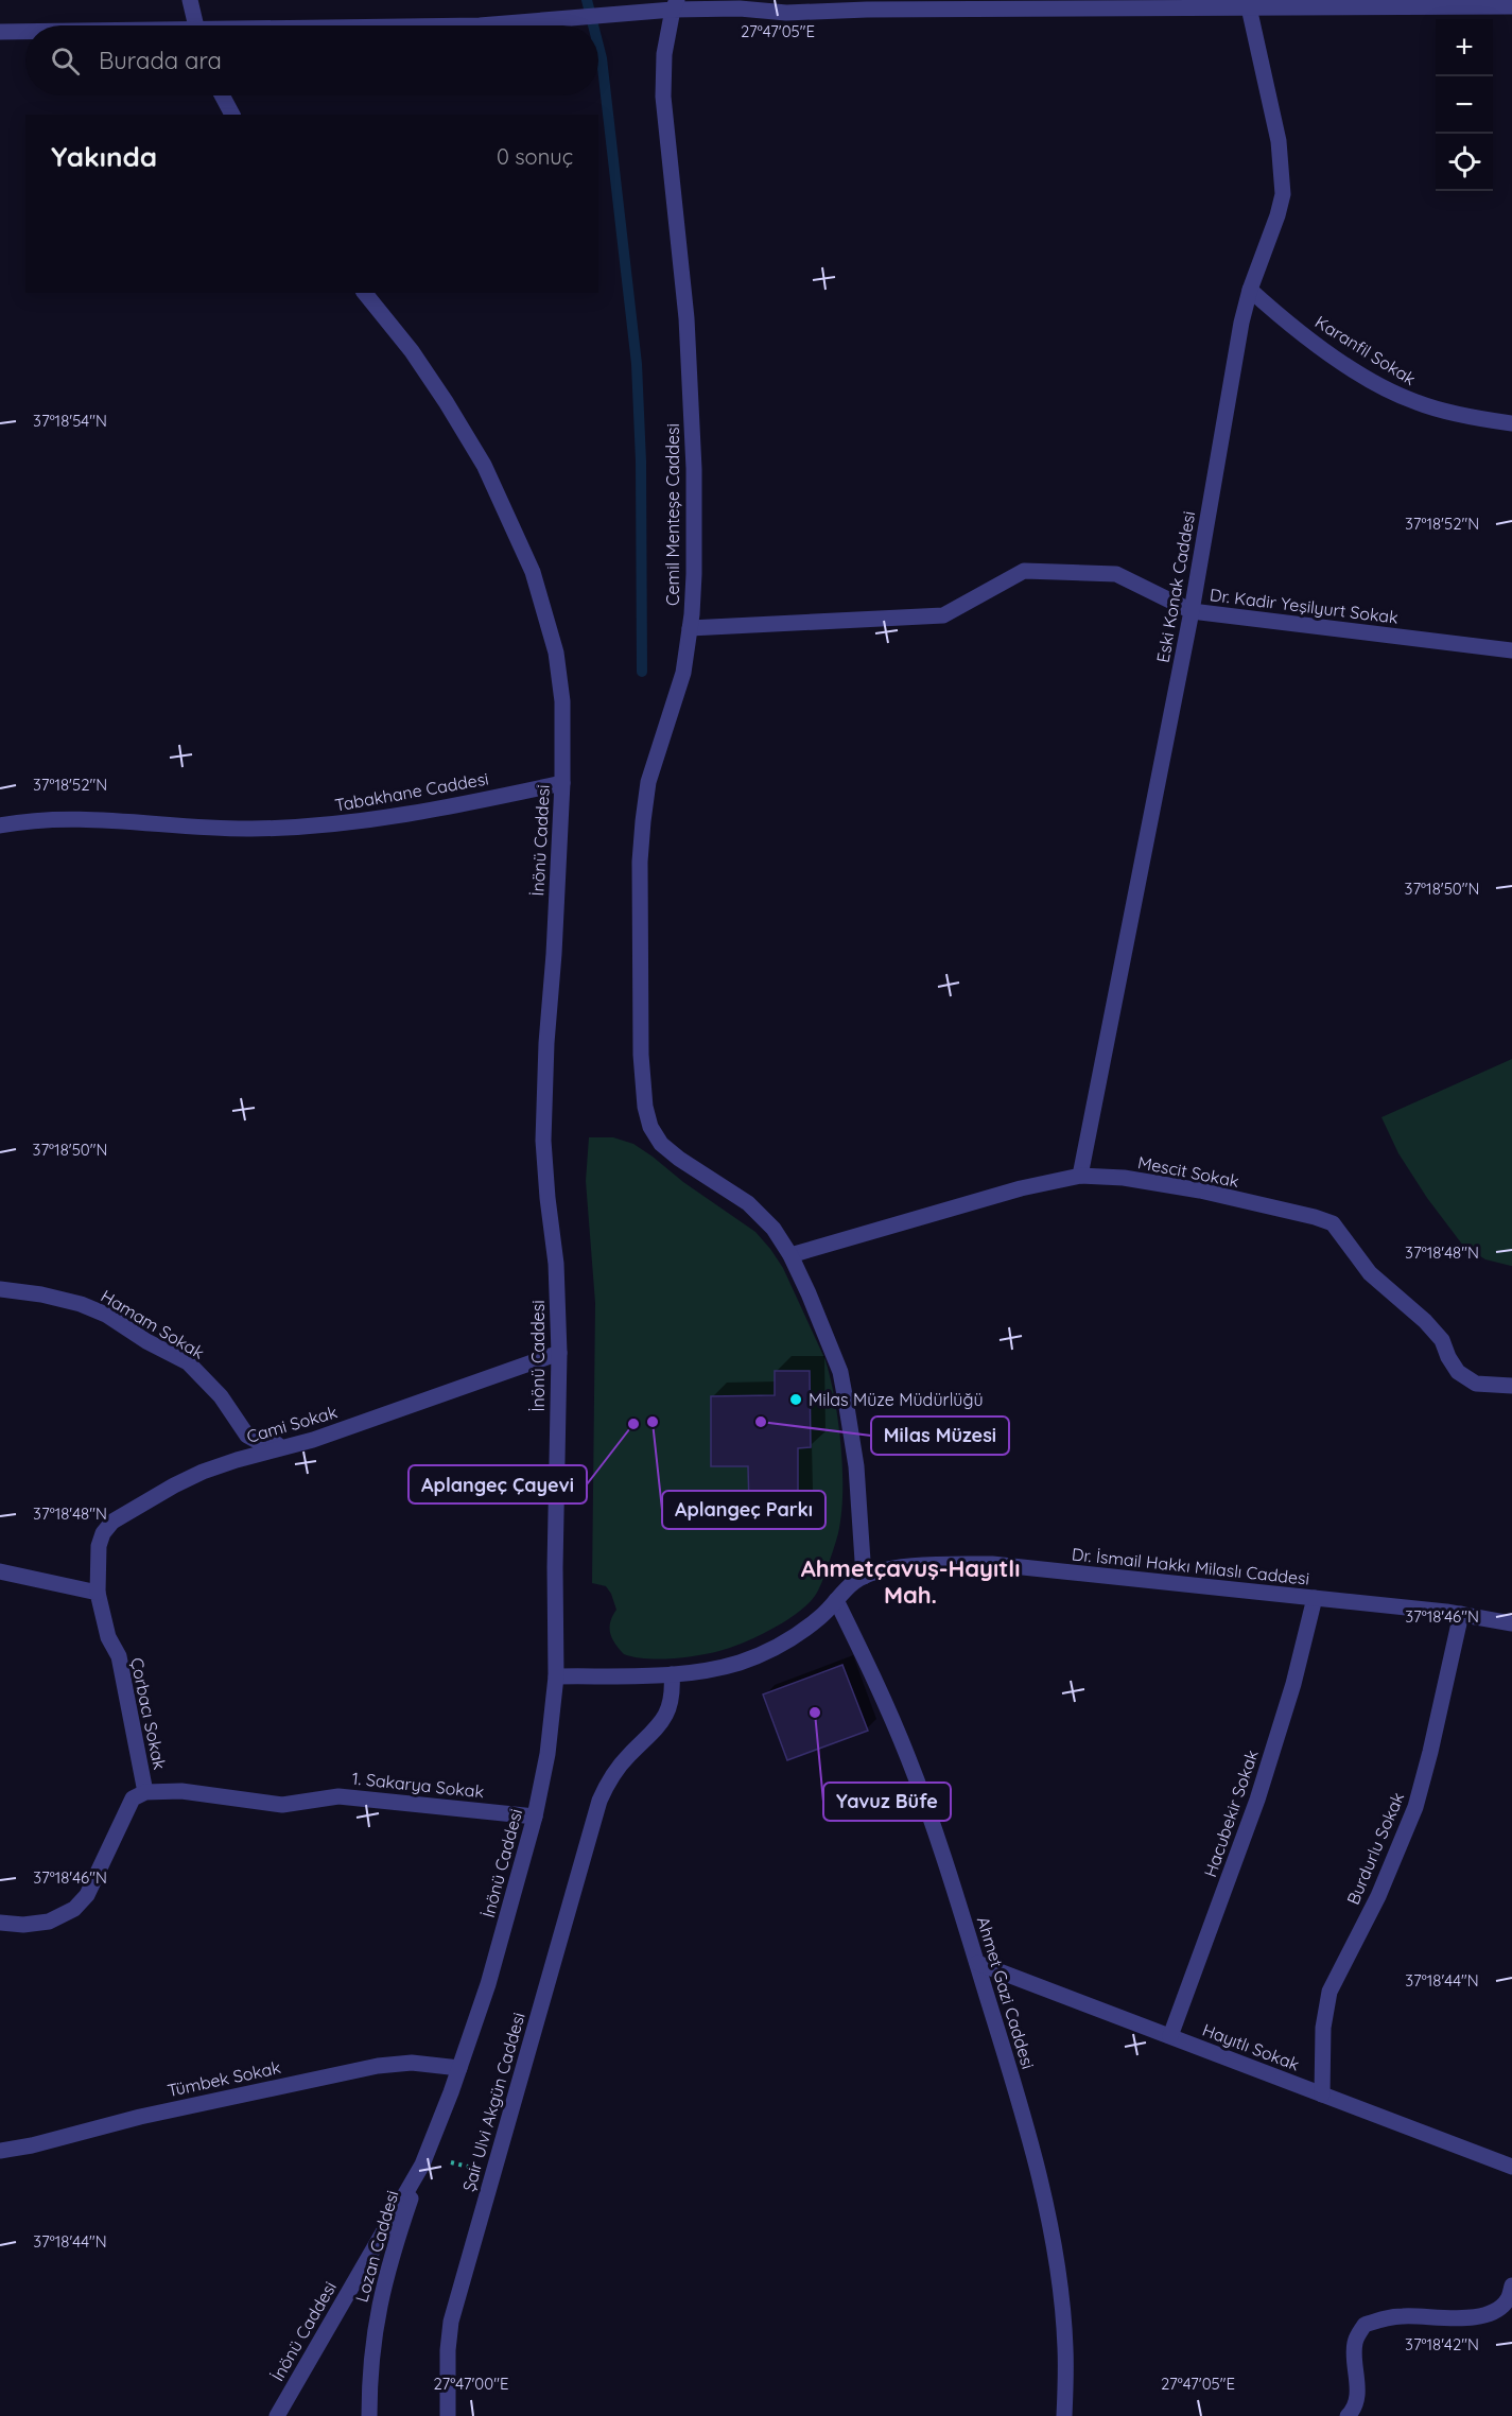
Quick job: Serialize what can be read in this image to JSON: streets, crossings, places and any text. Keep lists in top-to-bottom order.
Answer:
{
  "streets": {
    "street": [
      "Karanfil Sokak",
      "Cemil Menteşe Caddesi",
      "Eski Konak Caddesi",
      "Dr. Kadir Yeşilyurt Sokak",
      "Tabakhane Caddesi",
      "İnönü Caddesi",
      "Mescit Sokak",
      "Hamam Sokak",
      "Cami Sokak",
      "Dr. İsmail Hakkı Milaslı Caddesi",
      "Çorbacı Sokak",
      "1. Sakarya Sokak",
      "Hacubekir Sokak",
      "Burdurlu Sokak",
      "Ahmet Gazi Caddesi",
      "Hayıtlı Sokak",
      "Tümbek Sokak",
      "Şair Ulvi Akgün Caddesi",
      "Lozan Caddesi"
    ]
  },
  "crossings": [
    ["Karanfil Sokak", "Eski Konak Caddesi"],
    ["Cemil Menteşe Caddesi", "Dr. Kadir Yeşilyurt Sokak"],
    ["Cemil Menteşe Caddesi", "Mescit Sokak"],
    ["Cemil Menteşe Caddesi", "Dr. İsmail Hakkı Milaslı Caddesi"],
    ["Eski Konak Caddesi", "Dr. Kadir Yeşilyurt Sokak"],
    ["Eski Konak Caddesi", "Mescit Sokak"],
    ["Tabakhane Caddesi", "İnönü Caddesi"],
    ["İnönü Caddesi", "Cami Sokak"],
    ["İnönü Caddesi", "1. Sakarya Sokak"],
    ["İnönü Caddesi", "Tümbek Sokak"],
    ["İnönü Caddesi", "Lozan Caddesi"],
    ["Hamam Sokak", "Cami Sokak"],
    ["Cami Sokak", "Çorbacı Sokak"],
    ["Dr. İsmail Hakkı Milaslı Caddesi", "Hacubekir Sokak"],
    ["Dr. İsmail Hakkı Milaslı Caddesi", "Burdurlu Sokak"],
    ["Çorbacı Sokak", "1. Sakarya Sokak"],
    ["Hacubekir Sokak", "Hayıtlı Sokak"],
    ["Burdurlu Sokak", "Hayıtlı Sokak"],
    ["Ahmet Gazi Caddesi", "Hayıtlı Sokak"]
  ],
  "districts": ["Ahmetçavuş-Hayıtlı Mah."],
  "places": [
    "Milas Müze Müdürlüğü",
    "Aplangeç Parkı",
    "Milas Müzesi",
    "Aplangeç Çayevi",
    "Yavuz Büfe"
  ],
  "page": {
    "map_buttons": ["+", "−"],
    "search": "Burada ara",
    "heading": ["Yakında", "0 sonuç"]
  },
  "coordinates": [
    "27°47'05\"E",
    "37°18'54\"N",
    "37°18'52\"N",
    "37°18'50\"N",
    "37°18'48\"N",
    "37°18'46\"N",
    "37°18'44\"N",
    "37°18'42\"N",
    "27°47'00\"E"
  ]
}
